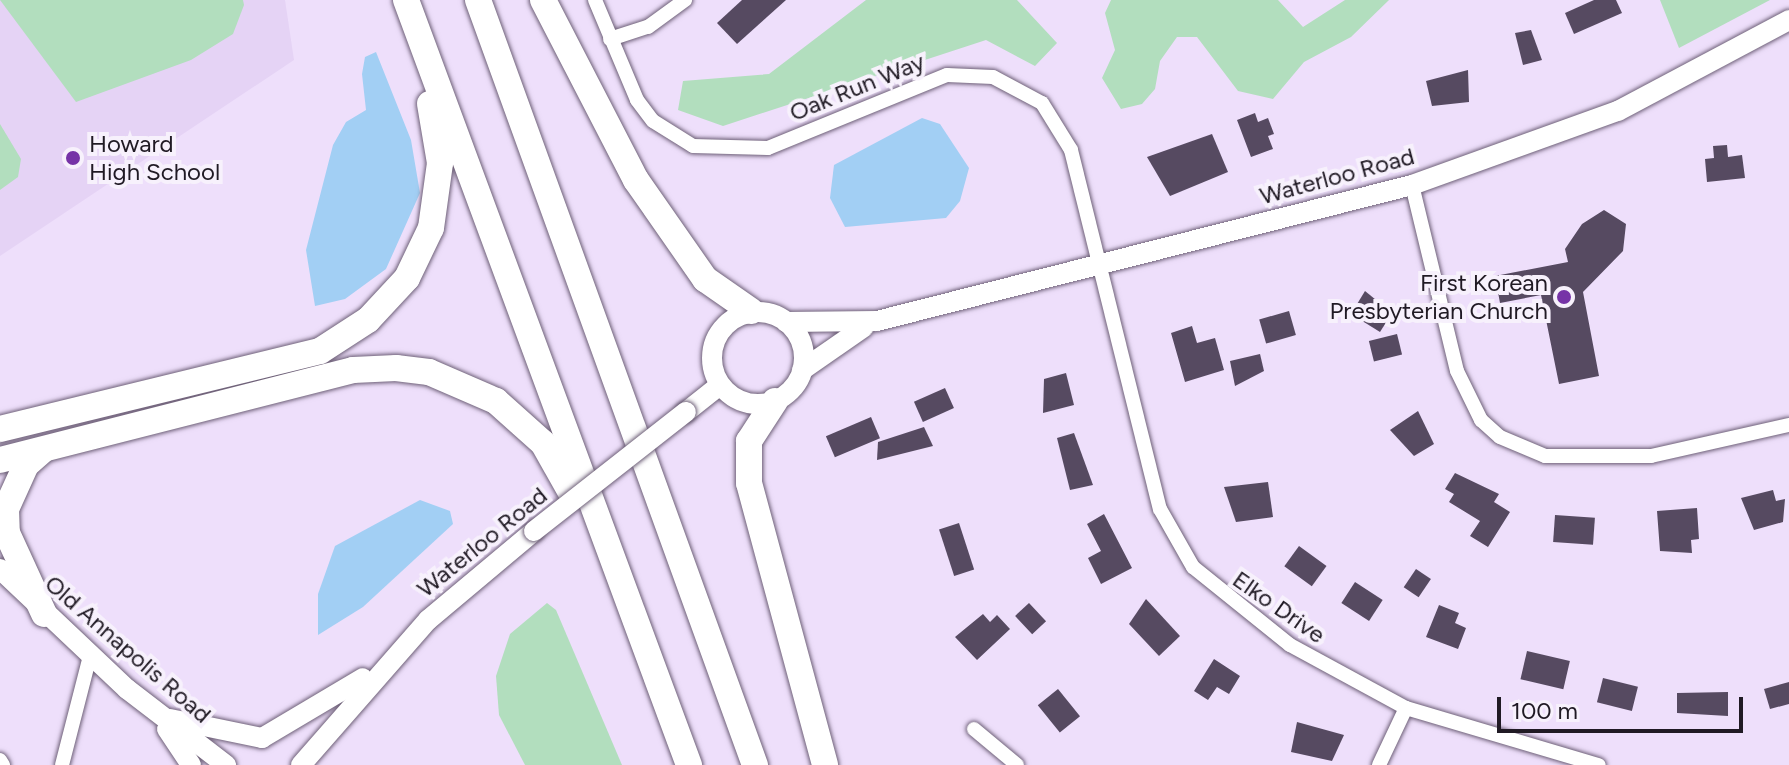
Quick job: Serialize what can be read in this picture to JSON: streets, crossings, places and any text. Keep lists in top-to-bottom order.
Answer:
{
  "streets": {
    "main road": ["Waterloo Road", "Old Annapolis Road"],
    "street": ["Oak Run Way", "Elko Drive"]
  },
  "crossings": [
    ["Oak Run Way", "Waterloo Road"],
    ["Oak Run Way", "Elko Drive"],
    ["Waterloo Road", "Elko Drive"]
  ],
  "places": ["Howard High School", "First Korean Presbyterian Church"],
  "scale_bar": "100 m"
}
